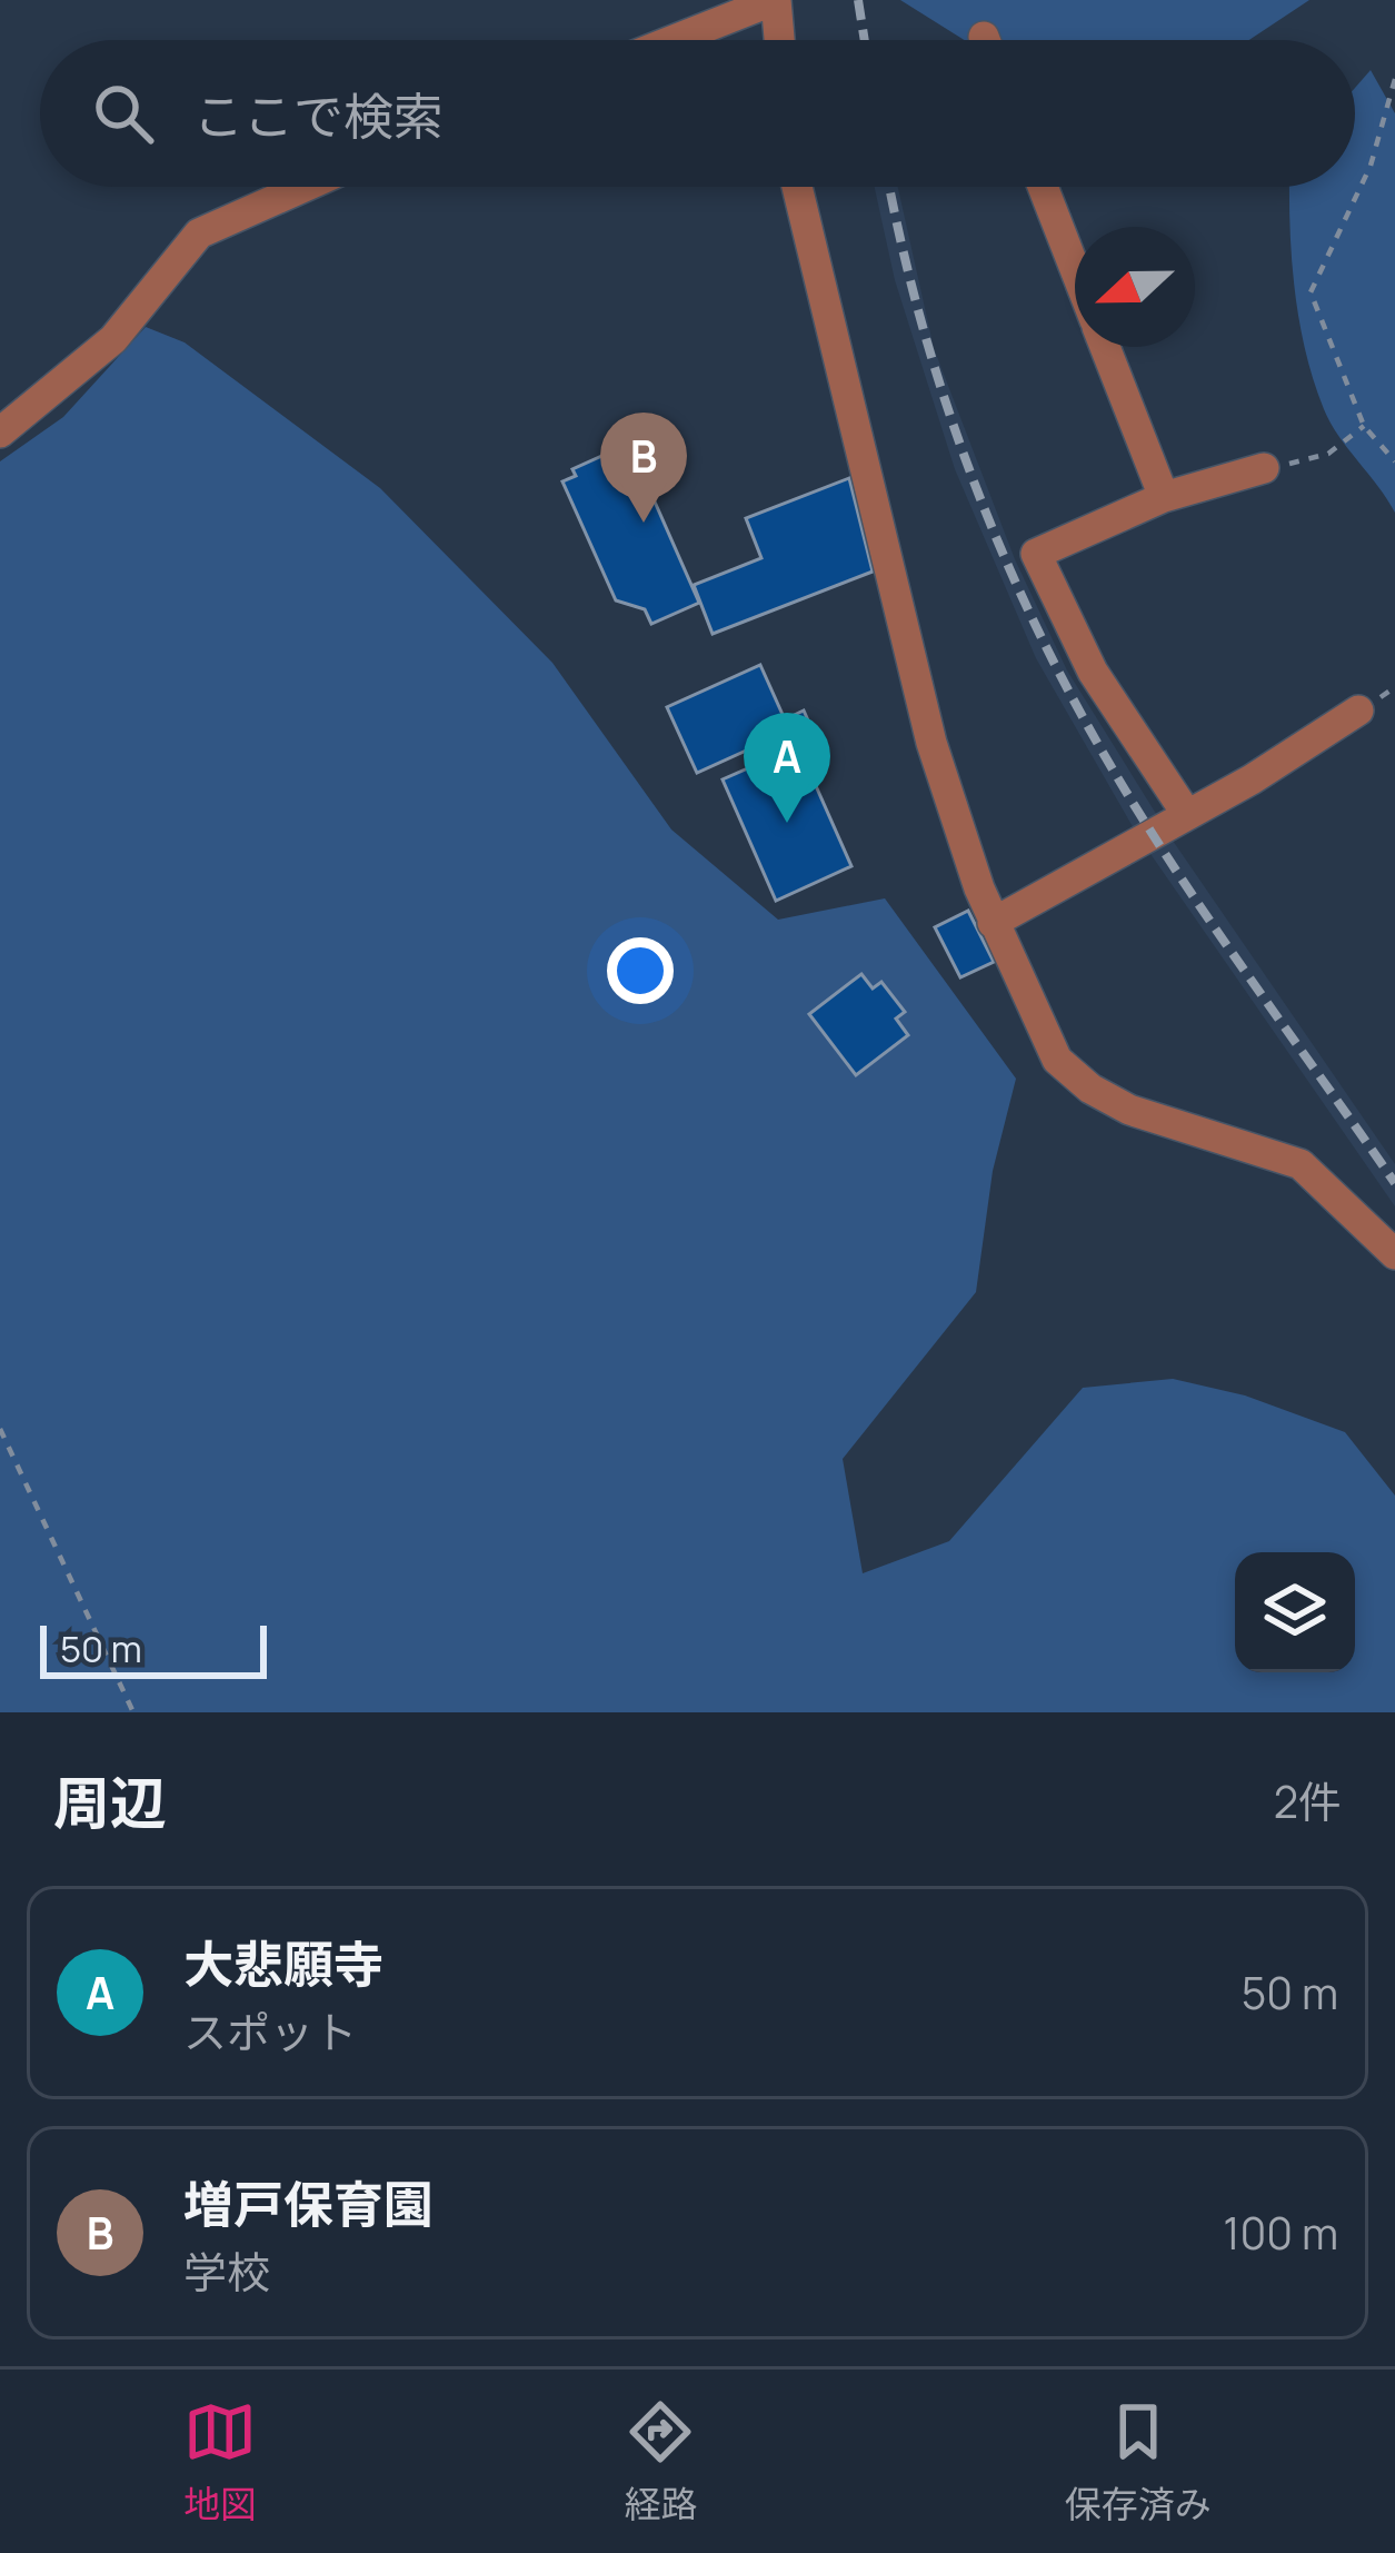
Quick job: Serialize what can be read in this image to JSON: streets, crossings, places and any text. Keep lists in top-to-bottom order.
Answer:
{
  "scale_bar": "50 m",
  "north": "left",
  "page": {
    "search": "ここで検索",
    "pins": ["B", "A"],
    "scale": "50 m",
    "heading": ["周辺", "2件"],
    "list": [
      {
        "mark": "A",
        "name": "大悲願寺",
        "note": "スポット",
        "value": "50 m"
      },
      {
        "mark": "B",
        "name": "増戸保育園",
        "note": "学校",
        "value": "100 m"
      }
    ],
    "nav": ["地図", "経路", "保存済み"]
  }
}
